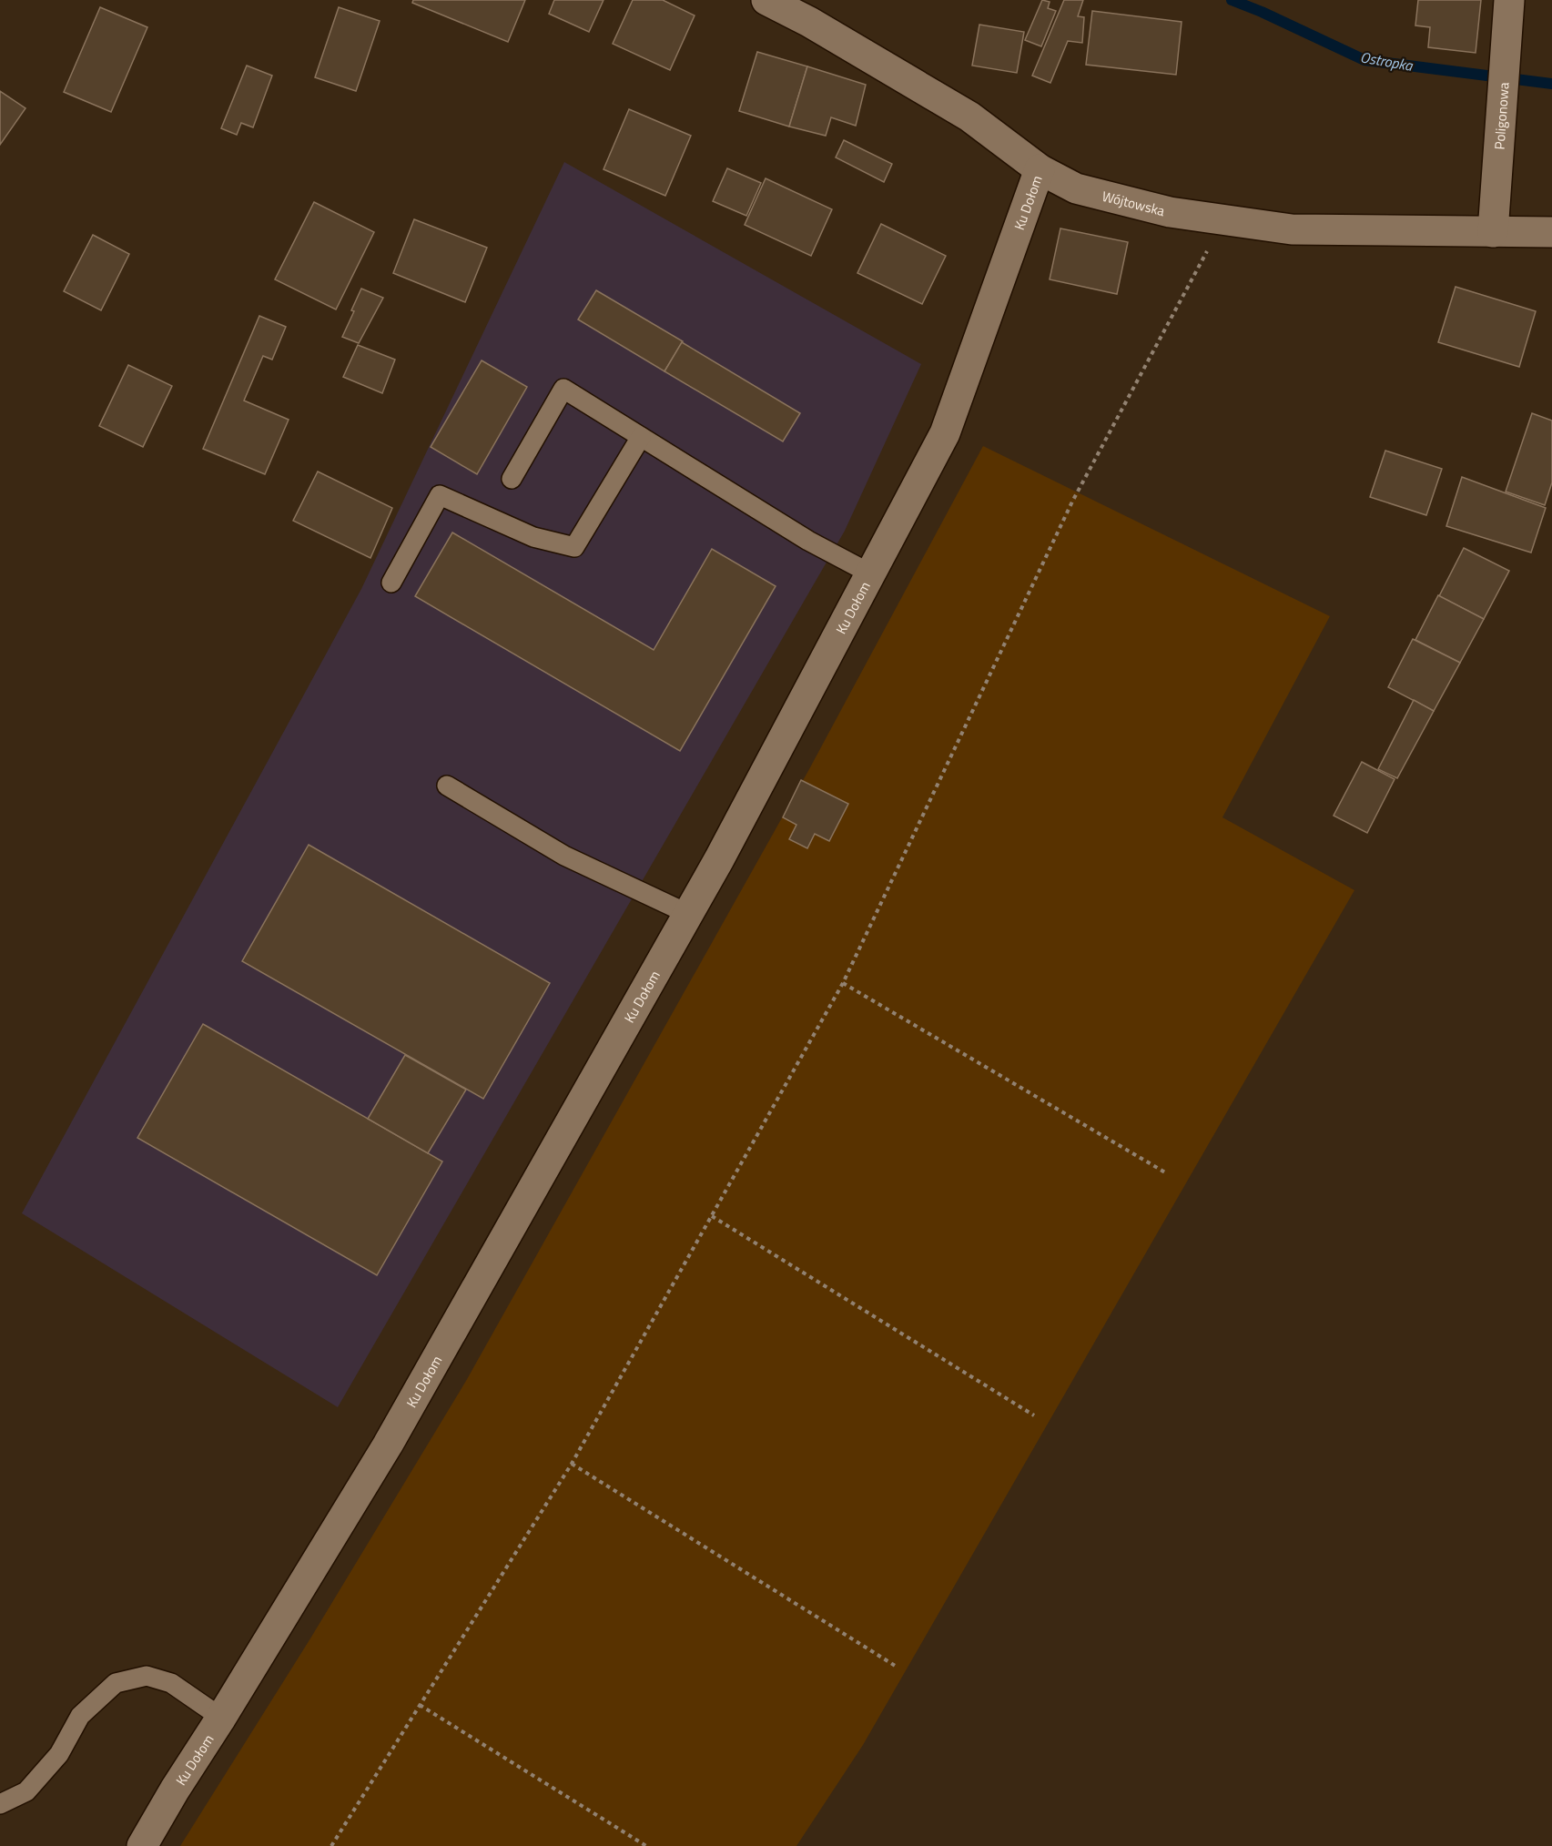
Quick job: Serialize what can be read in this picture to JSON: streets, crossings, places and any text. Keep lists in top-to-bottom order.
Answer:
{
  "streets": {
    "street": ["Poligonowa", "Ku Dołom", "Wójtowska"]
  },
  "crossings": [
    ["Poligonowa", "Wójtowska"],
    ["Ku Dołom", "Wójtowska"]
  ],
  "water": ["Ostropka"]
}
